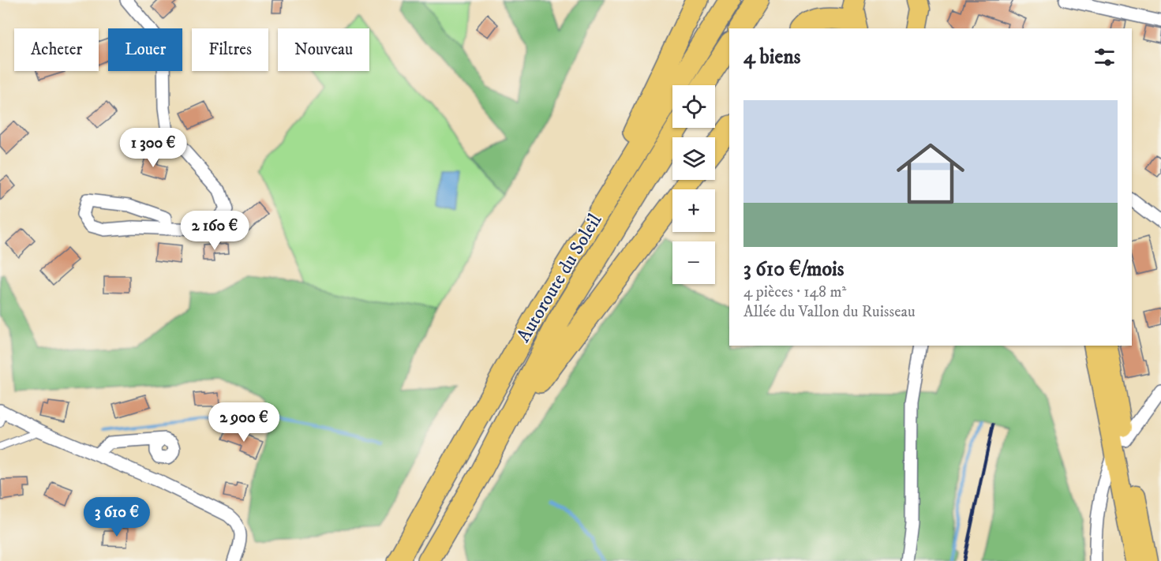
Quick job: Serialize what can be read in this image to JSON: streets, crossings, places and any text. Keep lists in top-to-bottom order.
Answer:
{
  "streets": {
    "highway": ["Autoroute du Soleil"]
  },
  "page": {
    "chip": [
      "Acheter",
      "Louer",
      "Filtres",
      "Nouveau"
    ],
    "heading": "4 biens",
    "map_buttons": ["+", "−"],
    "list": [
      {
        "name": "3 610 €/mois",
        "note": "4 pièces · 148 m² · Allée du Vallon du Ruisseau"
      }
    ],
    "price": [
      "1 300 €",
      "2 160 €",
      "2 900 €",
      "3 610 €"
    ]
  }
}
